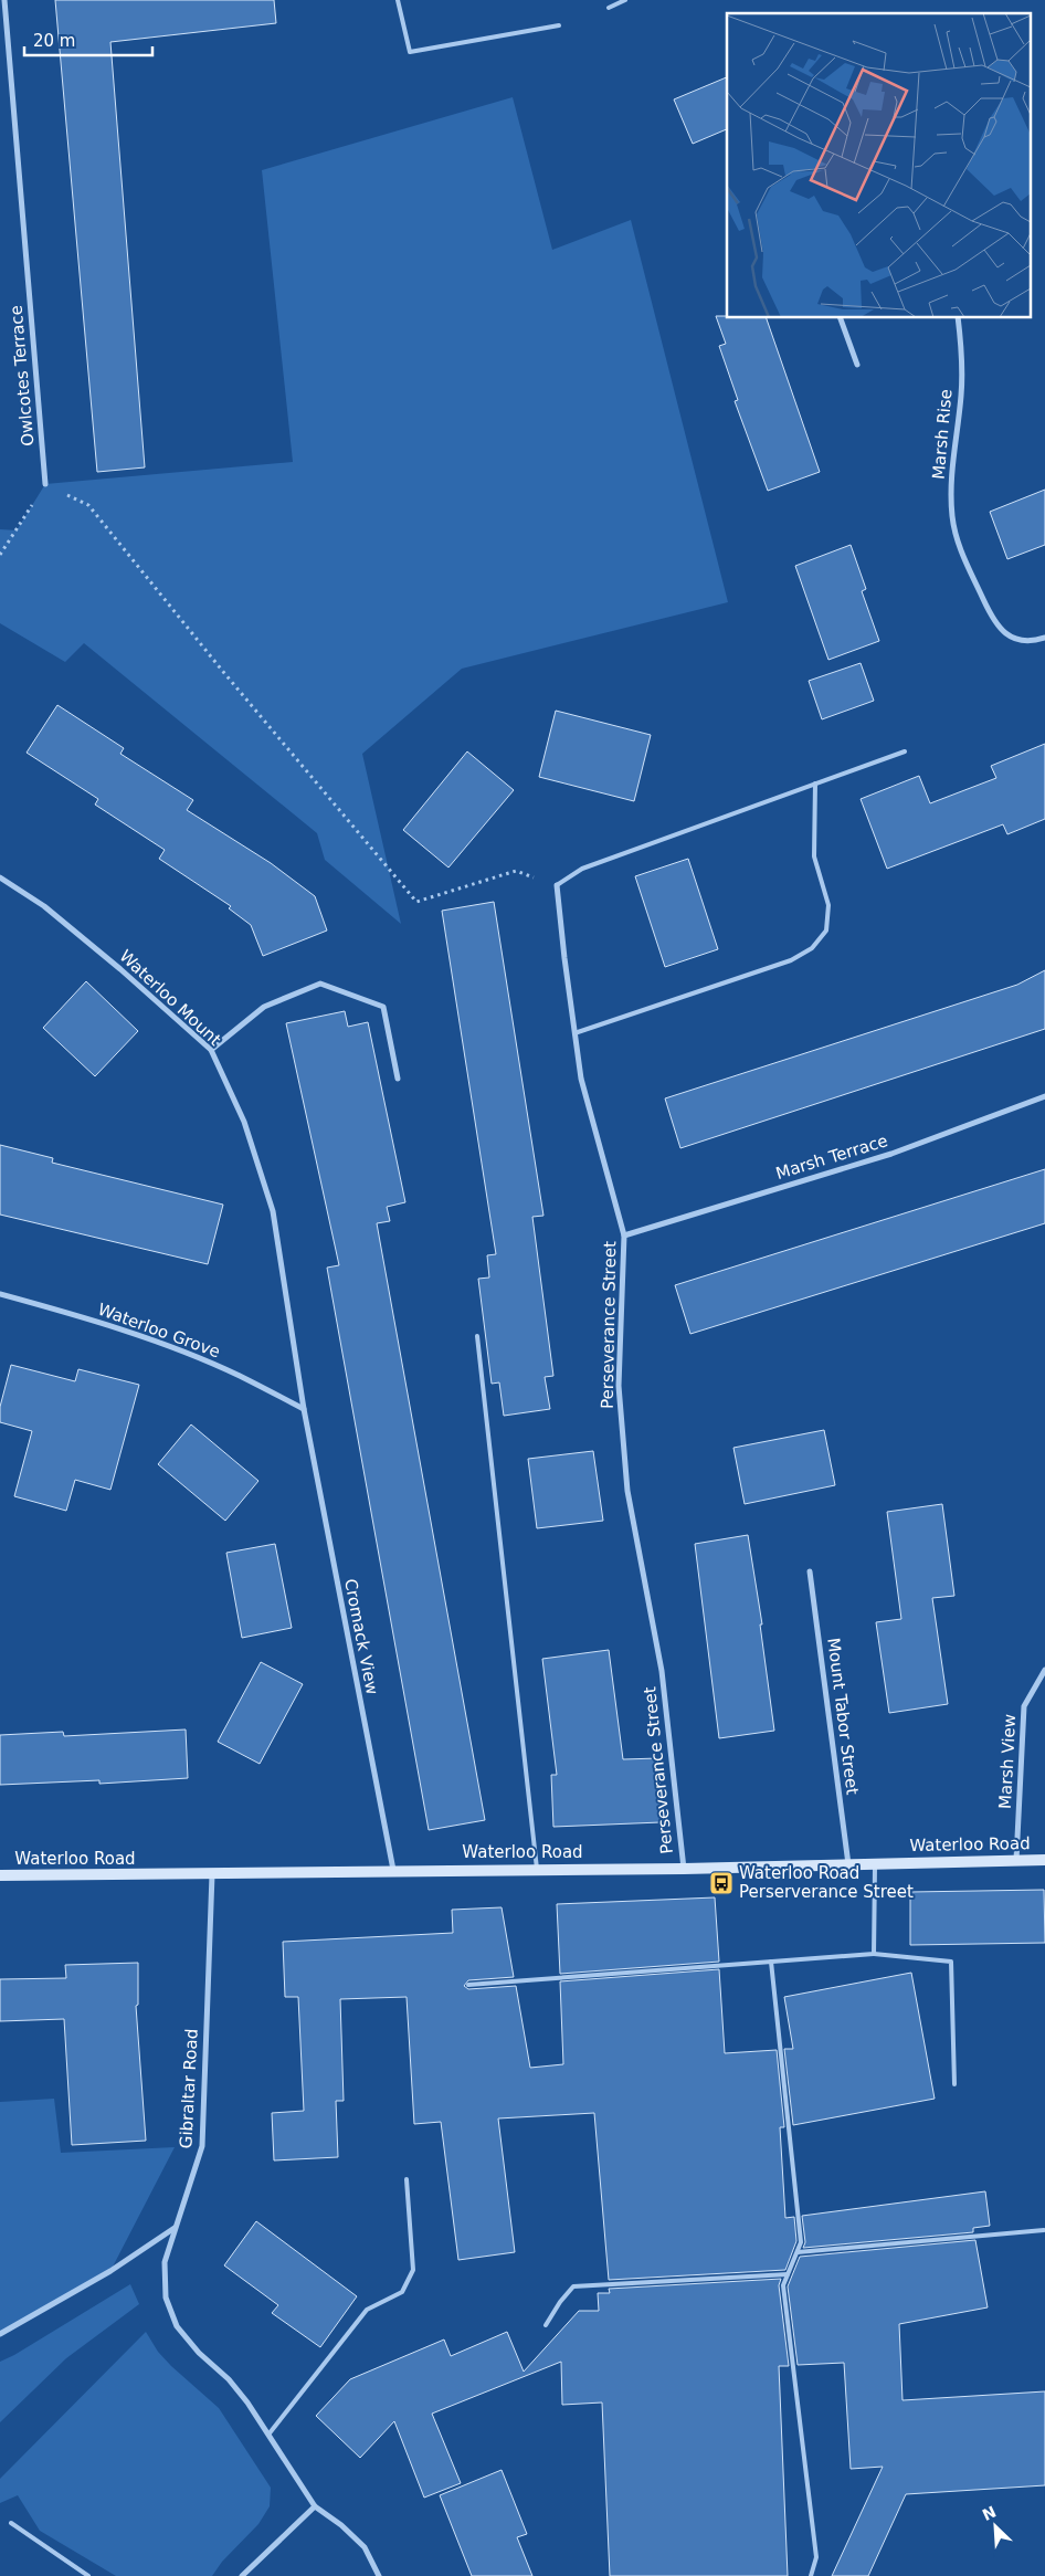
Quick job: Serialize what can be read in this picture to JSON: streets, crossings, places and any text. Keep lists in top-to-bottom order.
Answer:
{
  "streets": {
    "main road": ["Waterloo Road"],
    "street": [
      "Owlcotes Terrace",
      "Marsh Rise",
      "Waterloo Mount",
      "Marsh Terrace",
      "Perseverance Street",
      "Waterloo Grove",
      "Cromack View",
      "Mount Tabor Street",
      "Marsh View",
      "Gibraltar Road"
    ]
  },
  "crossings": [
    ["Waterloo Mount", "Waterloo Grove"],
    ["Waterloo Mount", "Cromack View"],
    ["Marsh Terrace", "Perseverance Street"],
    ["Perseverance Street", "Waterloo Road"],
    ["Waterloo Grove", "Cromack View"],
    ["Cromack View", "Waterloo Road"],
    ["Mount Tabor Street", "Waterloo Road"],
    ["Marsh View", "Waterloo Road"],
    ["Waterloo Road", "Gibraltar Road"]
  ],
  "places": {
    "bus stop": ["Waterloo Road Perserverance Street"]
  },
  "scale_bar": "20 m",
  "north": "top left"
}
